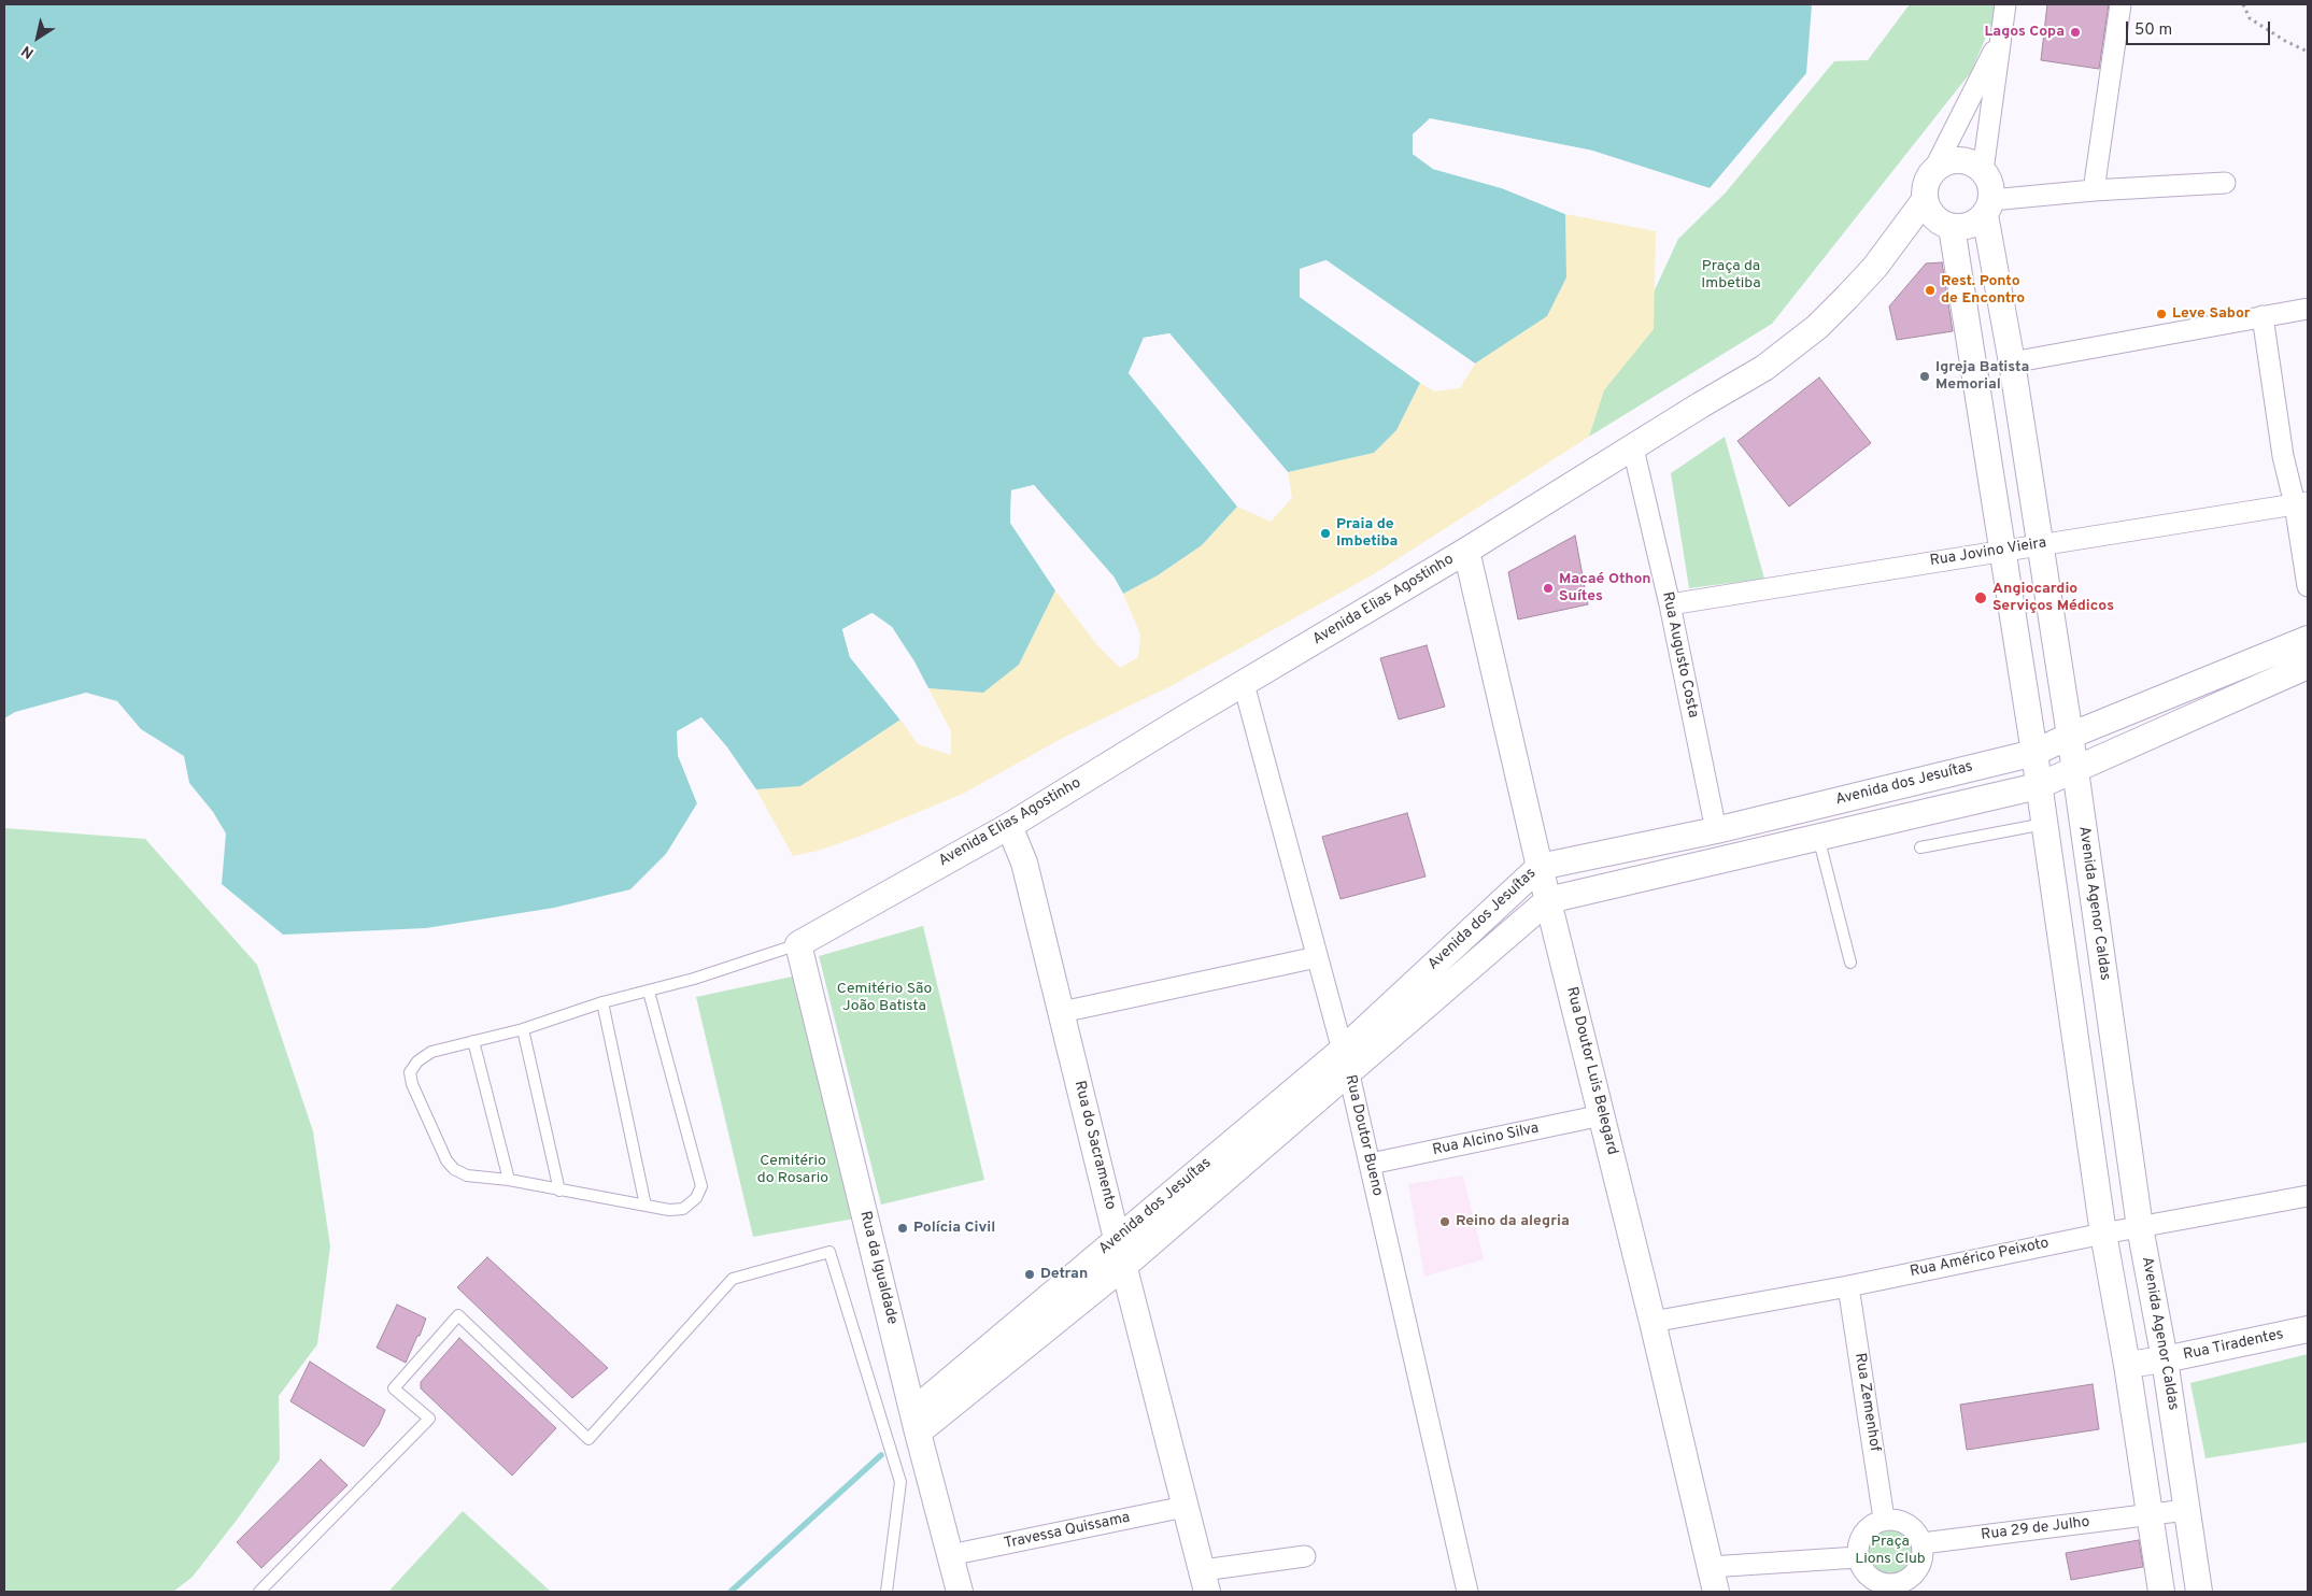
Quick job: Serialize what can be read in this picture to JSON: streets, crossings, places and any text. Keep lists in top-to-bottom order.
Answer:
{
  "streets": {
    "street": [
      "Rua Jovino Vieira",
      "Avenida Elias Agostinho",
      "Rua Augusto Costa",
      "Avenida dos Jesuítas",
      "Avenida Agenor Caldas",
      "Rua Doutor Luis Belegard",
      "Rua Doutor Bueno",
      "Rua Alcino Silva",
      "Rua do Sacramento",
      "Rua Américo Peixoto",
      "Rua da Igualdade",
      "Rua Tiradentes",
      "Rua Zemenhof",
      "Rua 29 de Julho",
      "Travessa Quissama"
    ]
  },
  "crossings": [
    ["Rua Jovino Vieira", "Rua Augusto Costa"],
    ["Rua Jovino Vieira", "Avenida Agenor Caldas"],
    ["Avenida Elias Agostinho", "Rua Augusto Costa"],
    ["Avenida Elias Agostinho", "Avenida Agenor Caldas"],
    ["Avenida Elias Agostinho", "Rua Doutor Luis Belegard"],
    ["Avenida Elias Agostinho", "Rua Doutor Bueno"],
    ["Avenida Elias Agostinho", "Rua do Sacramento"],
    ["Avenida Elias Agostinho", "Rua da Igualdade"],
    ["Rua Augusto Costa", "Avenida dos Jesuítas"],
    ["Avenida dos Jesuítas", "Avenida Agenor Caldas"],
    ["Avenida dos Jesuítas", "Rua Doutor Luis Belegard"],
    ["Avenida dos Jesuítas", "Rua Doutor Bueno"],
    ["Avenida dos Jesuítas", "Rua do Sacramento"],
    ["Avenida dos Jesuítas", "Rua da Igualdade"],
    ["Avenida Agenor Caldas", "Rua Américo Peixoto"],
    ["Avenida Agenor Caldas", "Rua Tiradentes"],
    ["Avenida Agenor Caldas", "Rua 29 de Julho"],
    ["Rua Doutor Luis Belegard", "Rua Alcino Silva"],
    ["Rua Doutor Luis Belegard", "Rua Américo Peixoto"],
    ["Rua Doutor Bueno", "Rua Alcino Silva"],
    ["Rua do Sacramento", "Travessa Quissama"],
    ["Rua Américo Peixoto", "Rua Zemenhof"],
    ["Rua da Igualdade", "Travessa Quissama"],
    ["Rua Zemenhof", "Rua 29 de Julho"]
  ],
  "parks": [
    "Praça da Imbetiba",
    "Cemitério São João Batista",
    "Cemitério do Rosario",
    "Praça Lions Club"
  ],
  "places": [
    "Lagos Copa",
    "Rest. Ponto de Encontro",
    "Leve Sabor",
    "Igreja Batista Memorial",
    "Praia de Imbetiba",
    "Macaé Othon Suítes",
    "Angiocardio Serviços Médicos",
    "Reino da alegria",
    "Polícia Civil",
    "Detran"
  ],
  "scale_bar": "50 m",
  "north": "bottom left"
}
